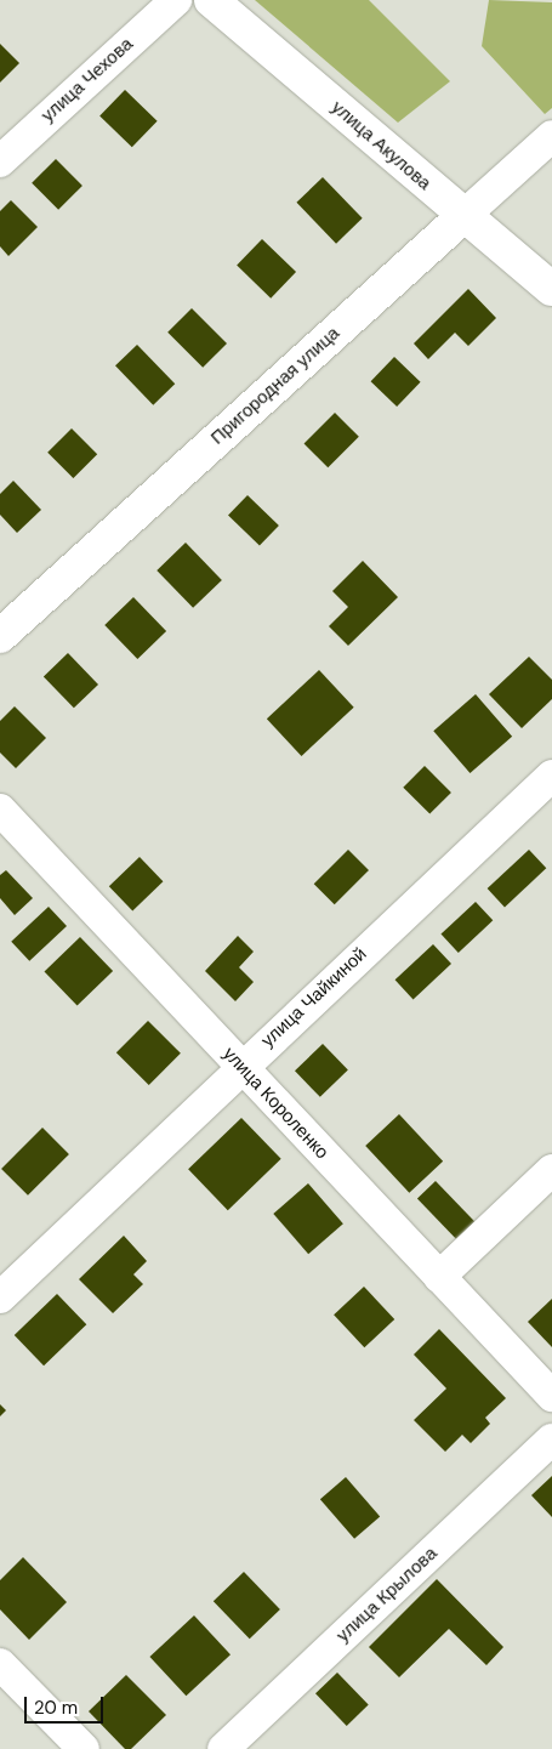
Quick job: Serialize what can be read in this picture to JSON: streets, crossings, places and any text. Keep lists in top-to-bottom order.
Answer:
{
  "streets": {
    "main road": ["улица Акулова", "Пригородная улица"],
    "street": [
      "улица Чехова",
      "улица Чайкиной",
      "улица Короленко",
      "улица Крылова"
    ]
  },
  "crossings": [
    ["улица Акулова", "Пригородная улица"],
    ["улица Чайкиной", "улица Короленко"]
  ],
  "scale_bar": "20 m"
}
